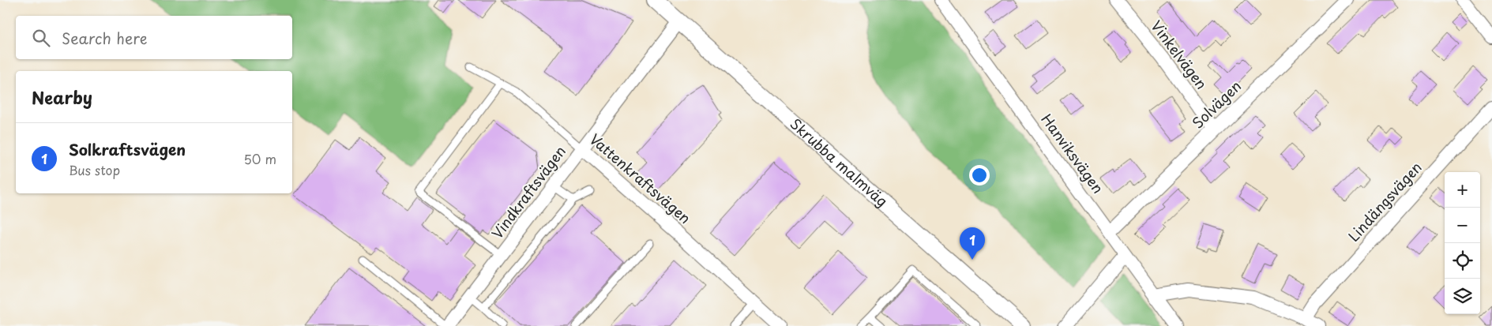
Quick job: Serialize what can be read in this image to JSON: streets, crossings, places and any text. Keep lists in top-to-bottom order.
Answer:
{
  "streets": {
    "street": [
      "Vinkelvägen",
      "Solvägen",
      "Hanviksvägen",
      "Skrubba malmväg",
      "Vattenkraftsvägen",
      "Vindkraftsvägen",
      "Lindängsvägen"
    ]
  },
  "crossings": [
    ["Vinkelvägen", "Solvägen"],
    ["Solvägen", "Hanviksvägen"],
    ["Skrubba malmväg", "Vindkraftsvägen"],
    ["Vattenkraftsvägen", "Vindkraftsvägen"]
  ],
  "page": {
    "search": "Search here",
    "heading": "Nearby",
    "list": [
      {
        "mark": "1",
        "name": "Solkraftsvägen",
        "note": "Bus stop",
        "value": "50 m"
      }
    ],
    "map_buttons": ["+", "−"],
    "pins": "1"
  }
}
